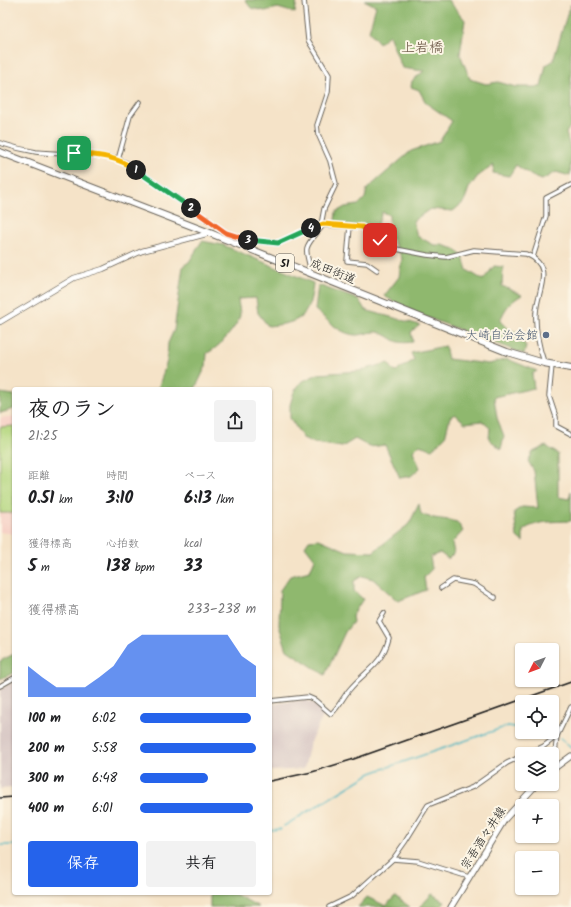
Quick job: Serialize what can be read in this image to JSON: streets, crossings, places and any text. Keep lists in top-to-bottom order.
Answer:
{
  "streets": {
    "highway": ["51", "成田街道"],
    "main road": ["宗吾酒々井線"]
  },
  "districts": ["上岩橋"],
  "places": ["大崎自治会館"],
  "north": "bottom left",
  "page": {
    "pins": [
      "1",
      "2",
      "4",
      "3"
    ],
    "heading": ["夜のラン", "21:25"],
    "stats": [
      ["距離", "0.51 km"],
      ["時間", "3:10"],
      ["ペース", "6:13 /km"],
      ["獲得標高", "5 m"],
      ["心拍数", "138 bpm"],
      ["kcal", "33"]
    ],
    "chart": ["獲得標高", "233–238 m"],
    "map_buttons": ["+", "−"],
    "list": [
      {
        "name": "100 m",
        "note": "6:02"
      },
      {
        "name": "200 m",
        "note": "5:58"
      },
      {
        "name": "300 m",
        "note": "6:48"
      },
      {
        "name": "400 m",
        "note": "6:01"
      }
    ],
    "buttons": ["保存", "共有"]
  }
}
